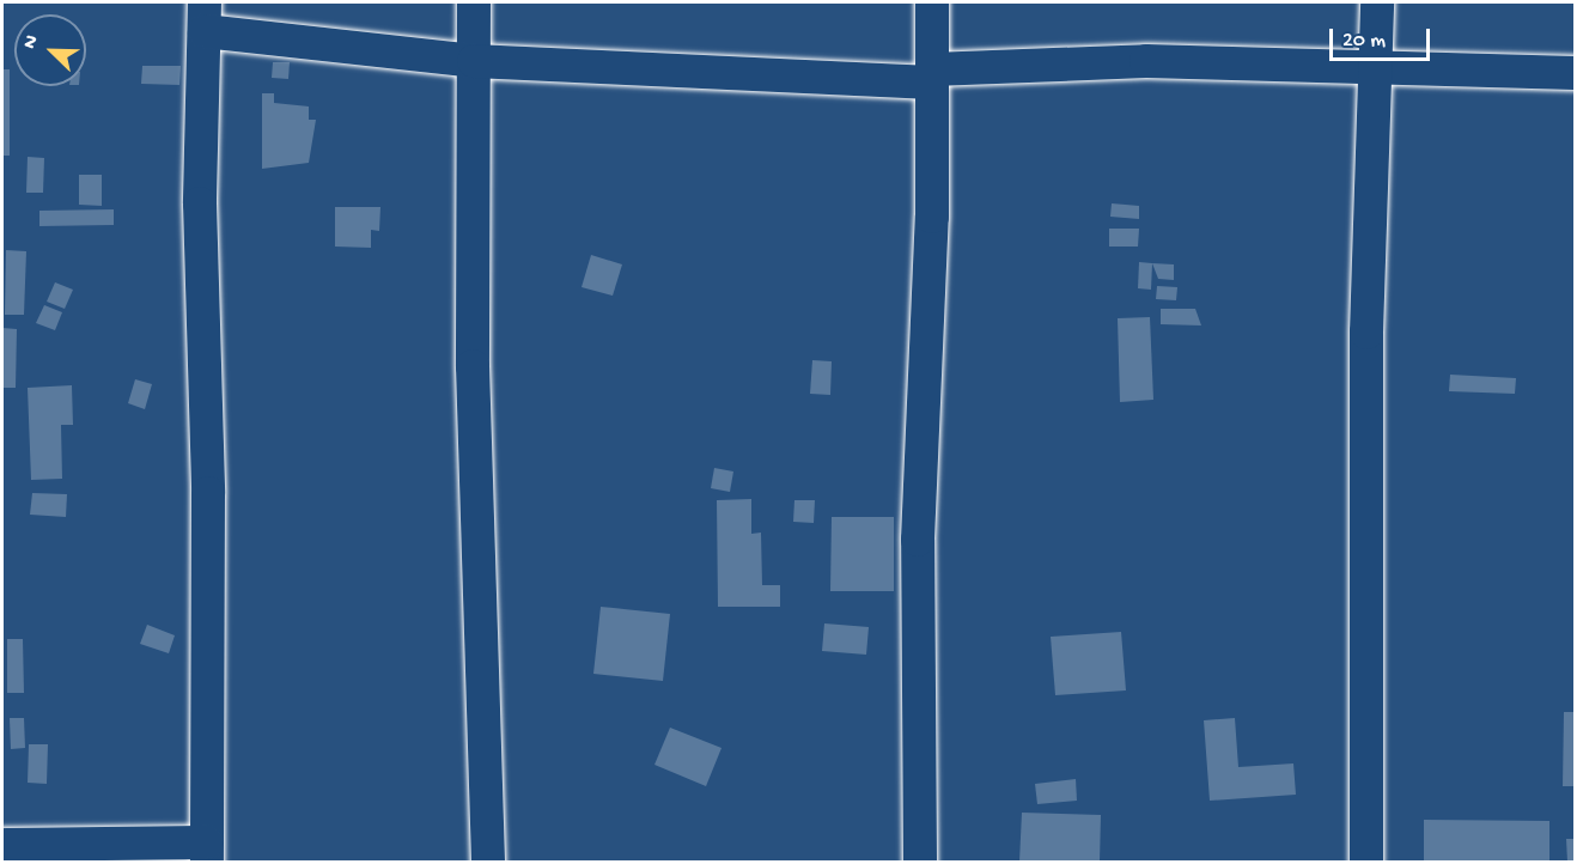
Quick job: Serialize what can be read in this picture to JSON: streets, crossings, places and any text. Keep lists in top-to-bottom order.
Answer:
{
  "scale_bar": "20 m",
  "north": "top left"
}
